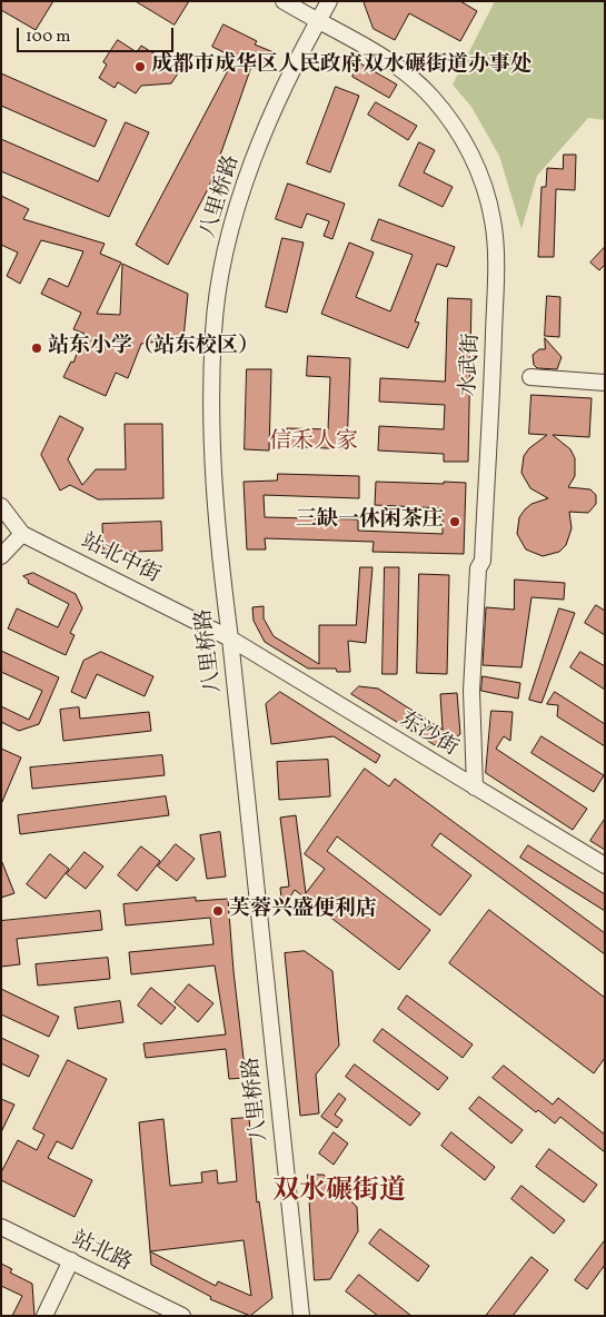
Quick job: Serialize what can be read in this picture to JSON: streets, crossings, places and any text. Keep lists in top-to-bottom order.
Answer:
{
  "streets": {
    "street": [
      "八里桥路",
      "水武街",
      "站北中街",
      "东沙街",
      "站北路"
    ]
  },
  "crossings": [
    ["八里桥路", "水武街"],
    ["八里桥路", "站北中街"],
    ["八里桥路", "东沙街"],
    ["水武街", "东沙街"],
    ["站北中街", "东沙街"]
  ],
  "districts": ["信禾人家", "双水碾街道"],
  "places": [
    "成都市成华区人民政府双水碾街道办事处",
    "站东小学（站东校区）",
    "三缺一休闲茶庄",
    "芙蓉兴盛便利店"
  ],
  "scale_bar": "100 m"
}
